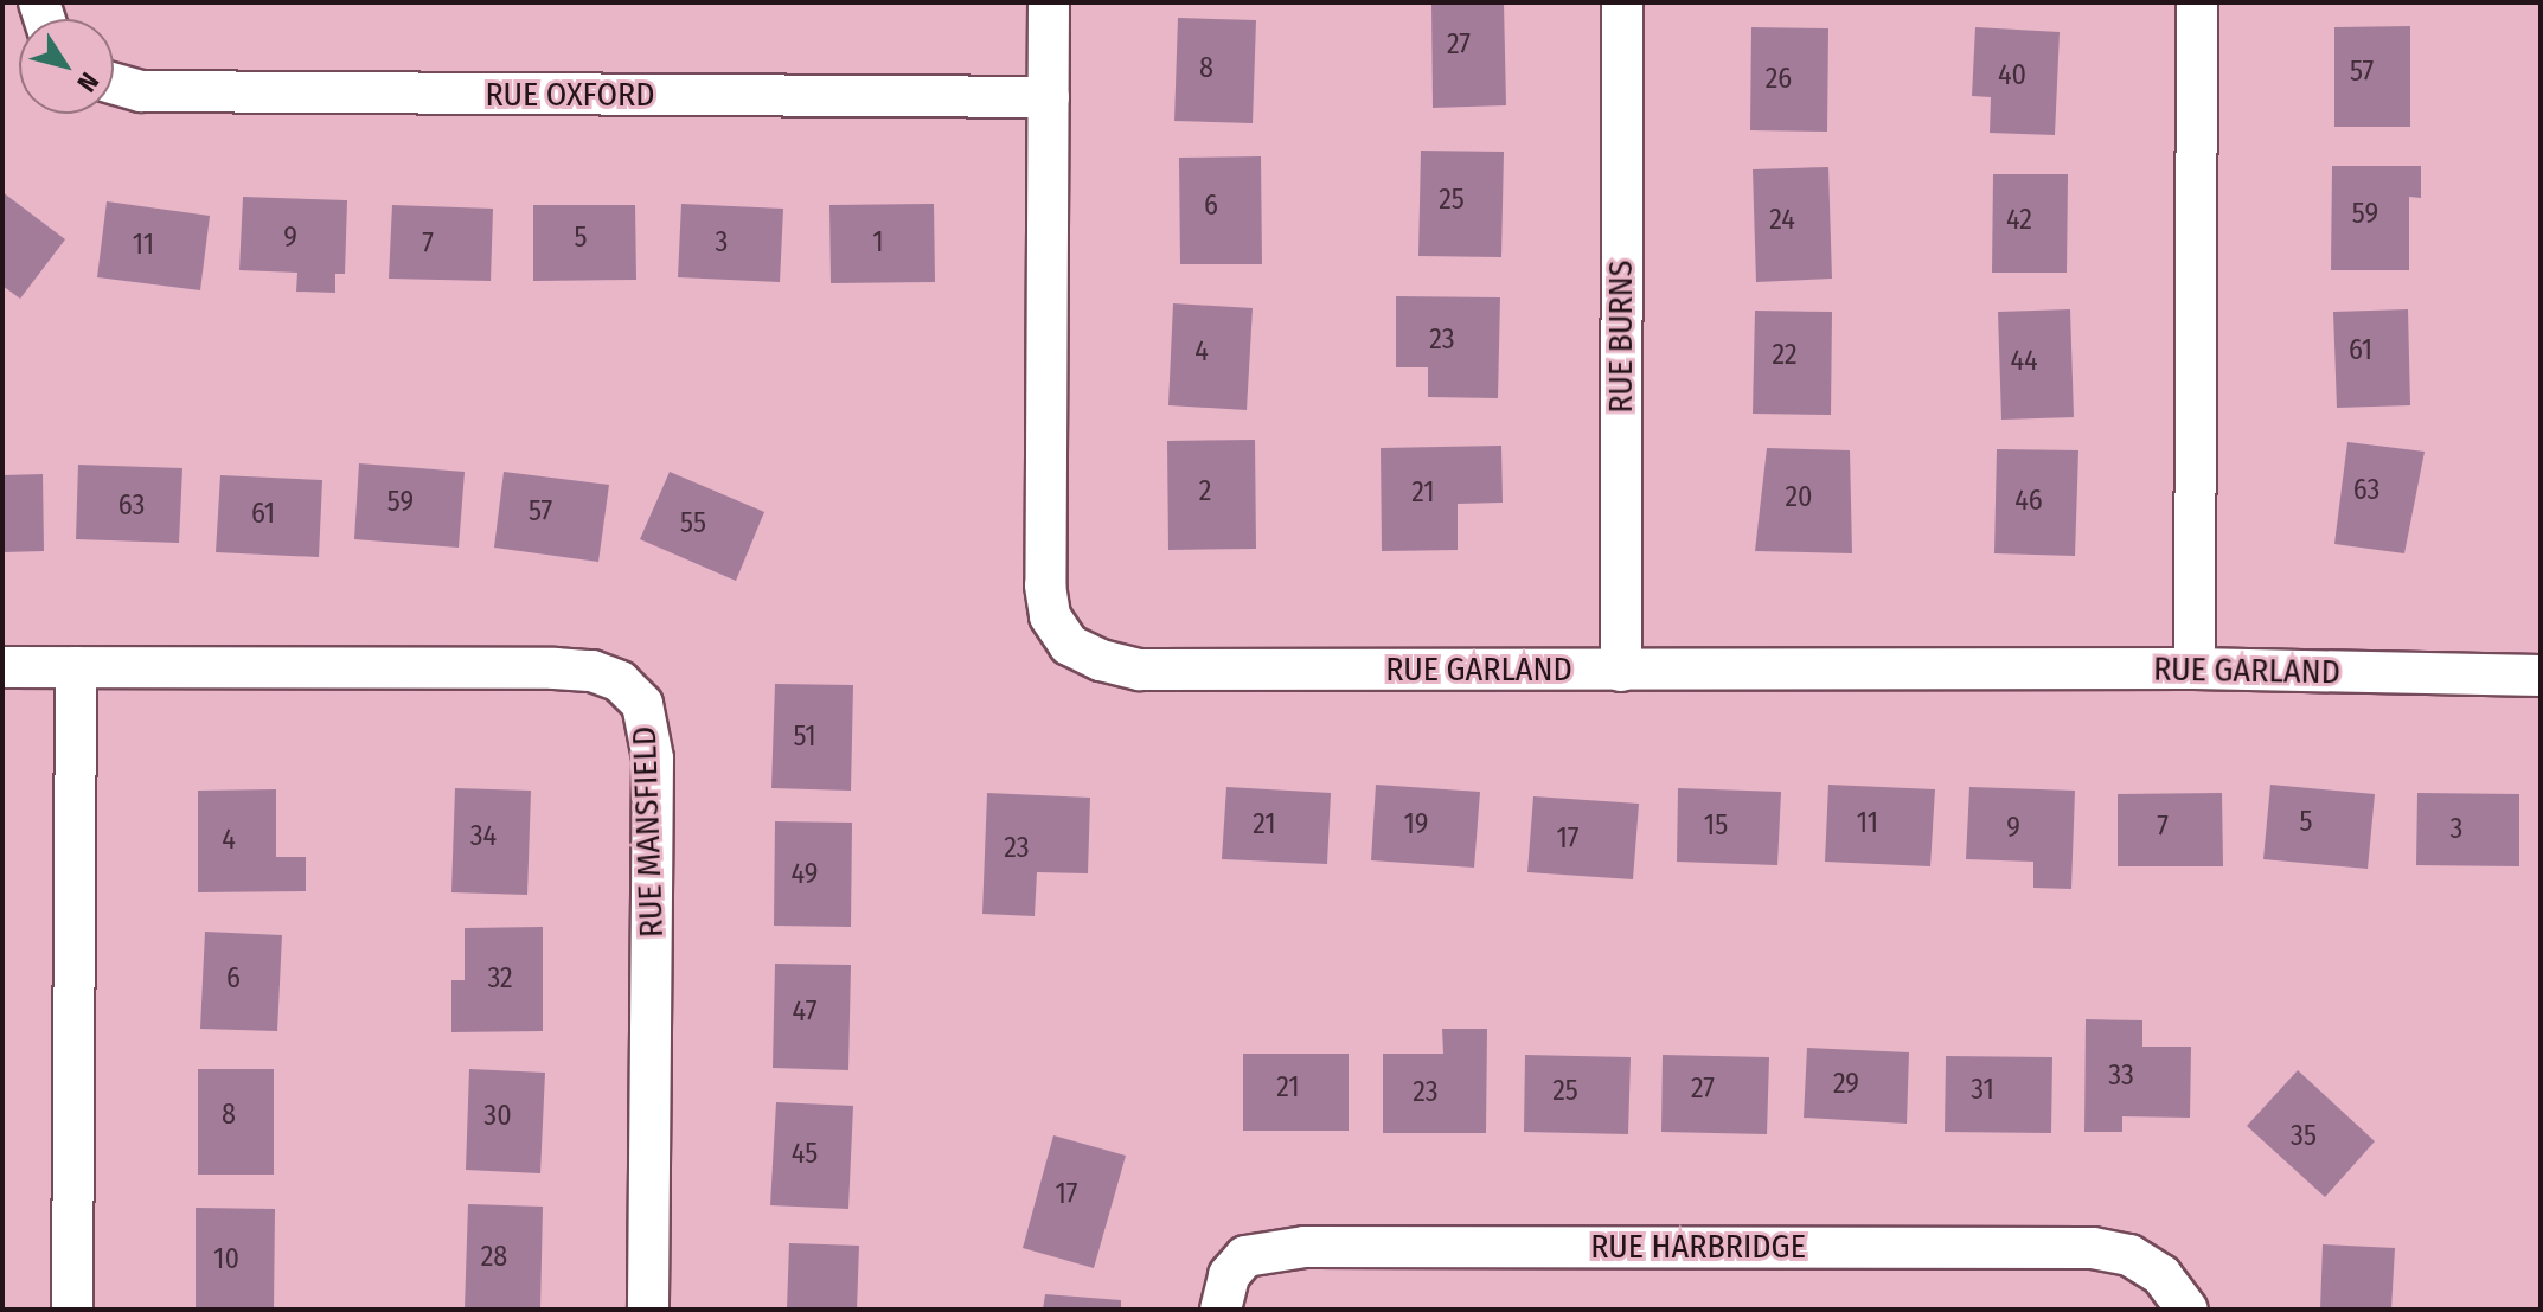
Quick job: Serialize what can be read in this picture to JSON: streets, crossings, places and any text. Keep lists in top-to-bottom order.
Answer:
{
  "streets": {
    "street": [
      "RUE OXFORD",
      "RUE BURNS",
      "RUE GARLAND",
      "RUE MANSFIELD",
      "RUE HARBRIDGE"
    ]
  },
  "crossings": [
    ["RUE OXFORD", "RUE GARLAND"],
    ["RUE BURNS", "RUE GARLAND"]
  ],
  "house_numbers": [
    "27",
    "8",
    "57",
    "40",
    "26",
    "25",
    "6",
    "59",
    "24",
    "42",
    "9",
    "5",
    "3",
    "1",
    "7",
    "11",
    "23",
    "61",
    "4",
    "22",
    "44",
    "63",
    "2",
    "21",
    "20",
    "46",
    "59",
    "63",
    "57",
    "61",
    "55",
    "51",
    "5",
    "11",
    "21",
    "19",
    "15",
    "7",
    "9",
    "3",
    "34",
    "17",
    "4",
    "23",
    "49",
    "6",
    "32",
    "47",
    "33",
    "29",
    "21",
    "27",
    "31",
    "25",
    "23",
    "8",
    "30",
    "35",
    "45",
    "17",
    "28",
    "10"
  ],
  "north": "bottom right"
}
